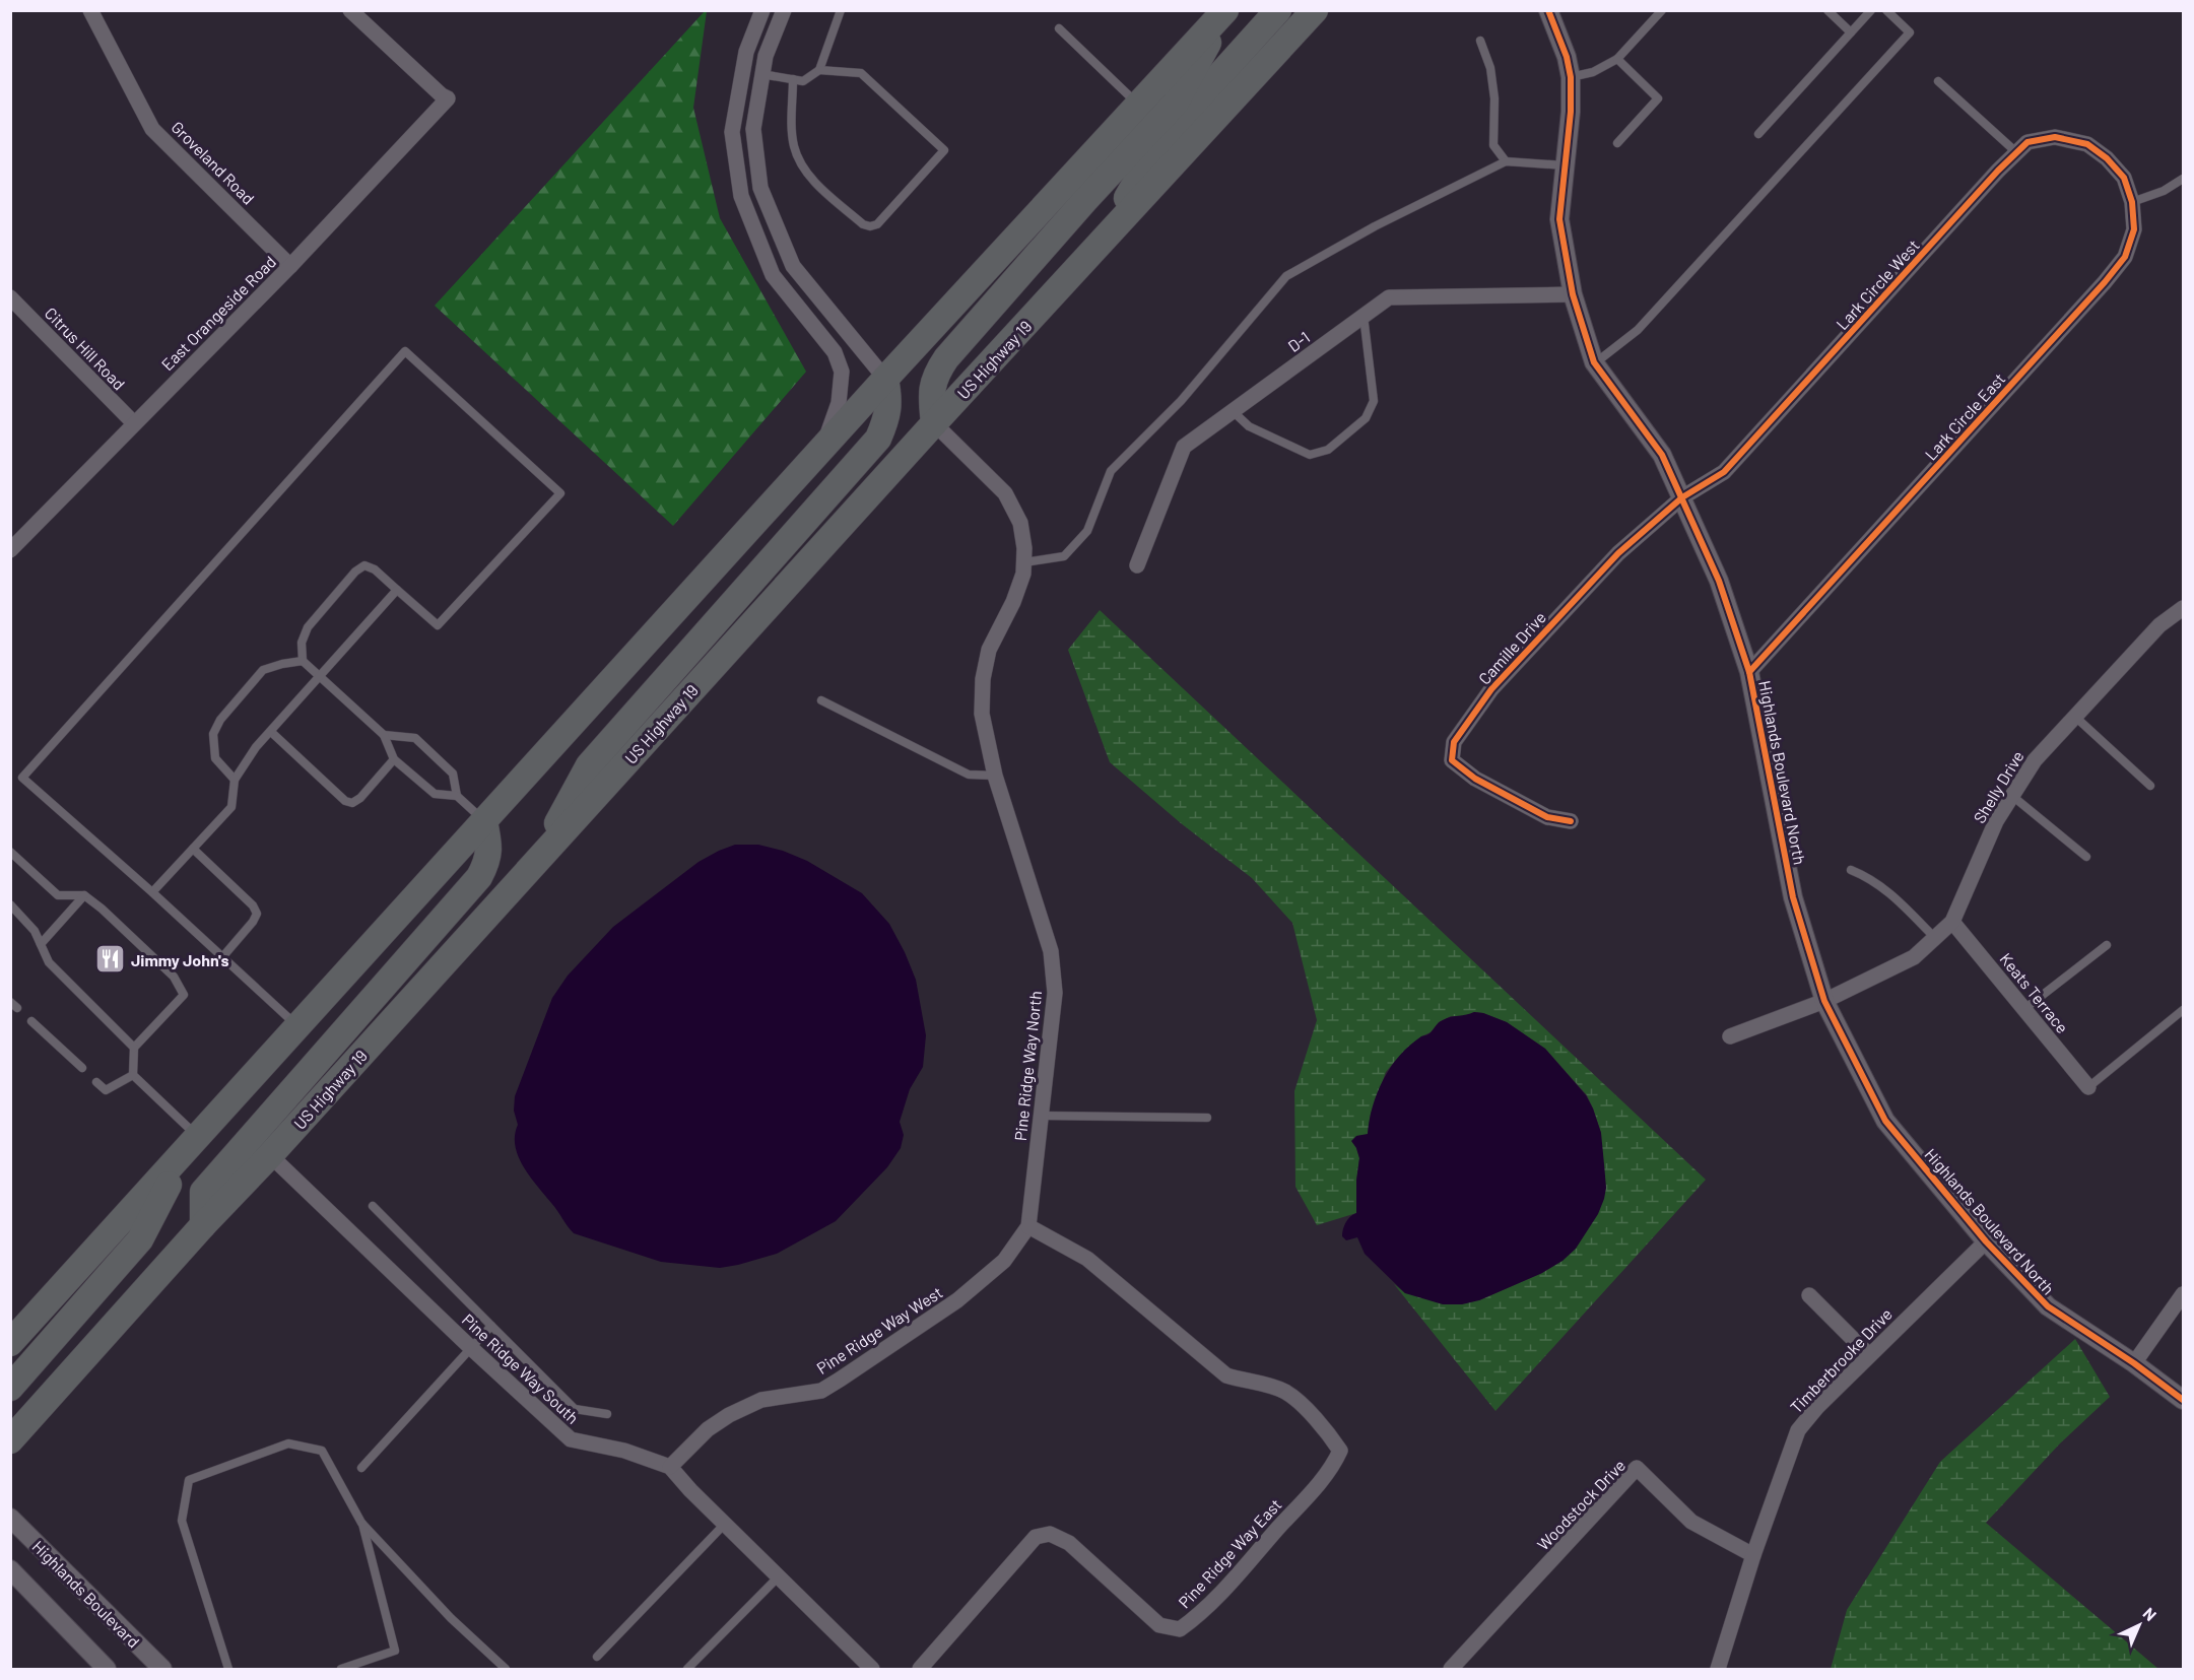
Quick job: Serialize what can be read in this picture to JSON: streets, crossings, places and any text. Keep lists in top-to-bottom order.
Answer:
{
  "streets": {
    "highway": ["US Highway 19"],
    "street": [
      "Groveland Road",
      "Lark Circle West",
      "East Orangeside Road",
      "D-1",
      "Citrus Hill Road",
      "Lark Circle East",
      "Camille Drive",
      "Highlands Boulevard North",
      "Shelly Drive",
      "Keats Terrace",
      "Pine Ridge Way North",
      "Pine Ridge Way West",
      "Timberbrooke Drive",
      "Pine Ridge Way South",
      "Woodstock Drive",
      "Pine Ridge Way East",
      "Highlands Boulevard"
    ]
  },
  "crossings": [
    ["Groveland Road", "East Orangeside Road"],
    ["Lark Circle West", "Lark Circle East"],
    ["Lark Circle West", "Camille Drive"],
    ["Lark Circle West", "Highlands Boulevard North"],
    ["East Orangeside Road", "Citrus Hill Road"],
    ["D-1", "Highlands Boulevard North"],
    ["US Highway 19", "Pine Ridge Way North"],
    ["US Highway 19", "Pine Ridge Way South"],
    ["Lark Circle East", "Highlands Boulevard North"],
    ["Camille Drive", "Highlands Boulevard North"],
    ["Highlands Boulevard North", "Shelly Drive"],
    ["Highlands Boulevard North", "Timberbrooke Drive"],
    ["Shelly Drive", "Keats Terrace"],
    ["Pine Ridge Way North", "Pine Ridge Way West"],
    ["Pine Ridge Way North", "Pine Ridge Way East"],
    ["Pine Ridge Way West", "Pine Ridge Way South"],
    ["Pine Ridge Way West", "Pine Ridge Way East"],
    ["Timberbrooke Drive", "Woodstock Drive"]
  ],
  "places": {
    "restaurant": ["Jimmy John's"]
  },
  "north": "top right"
}
